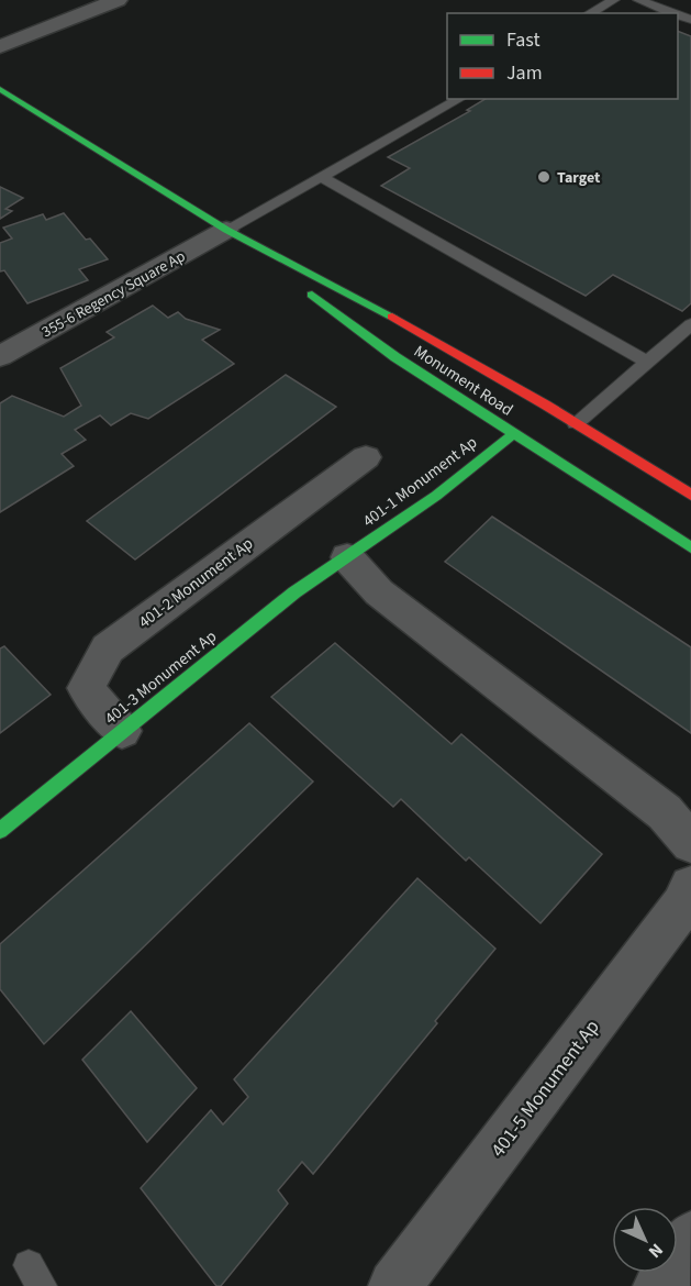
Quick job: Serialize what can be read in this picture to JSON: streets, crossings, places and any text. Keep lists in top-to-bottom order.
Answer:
{
  "streets": {
    "main road": ["Monument Road", "401-1 Monument Ap", "401-3 Monument Ap"],
    "street": ["355-6 Regency Square Ap", "401-2 Monument Ap", "401-5 Monument Ap"]
  },
  "crossings": [
    ["355-6 Regency Square Ap", "Monument Road"],
    ["Monument Road", "401-1 Monument Ap"],
    ["401-1 Monument Ap", "401-3 Monument Ap"],
    ["401-2 Monument Ap", "401-3 Monument Ap"]
  ],
  "places": ["Target"],
  "legend": ["Fast", "Jam"],
  "north": "bottom right"
}
